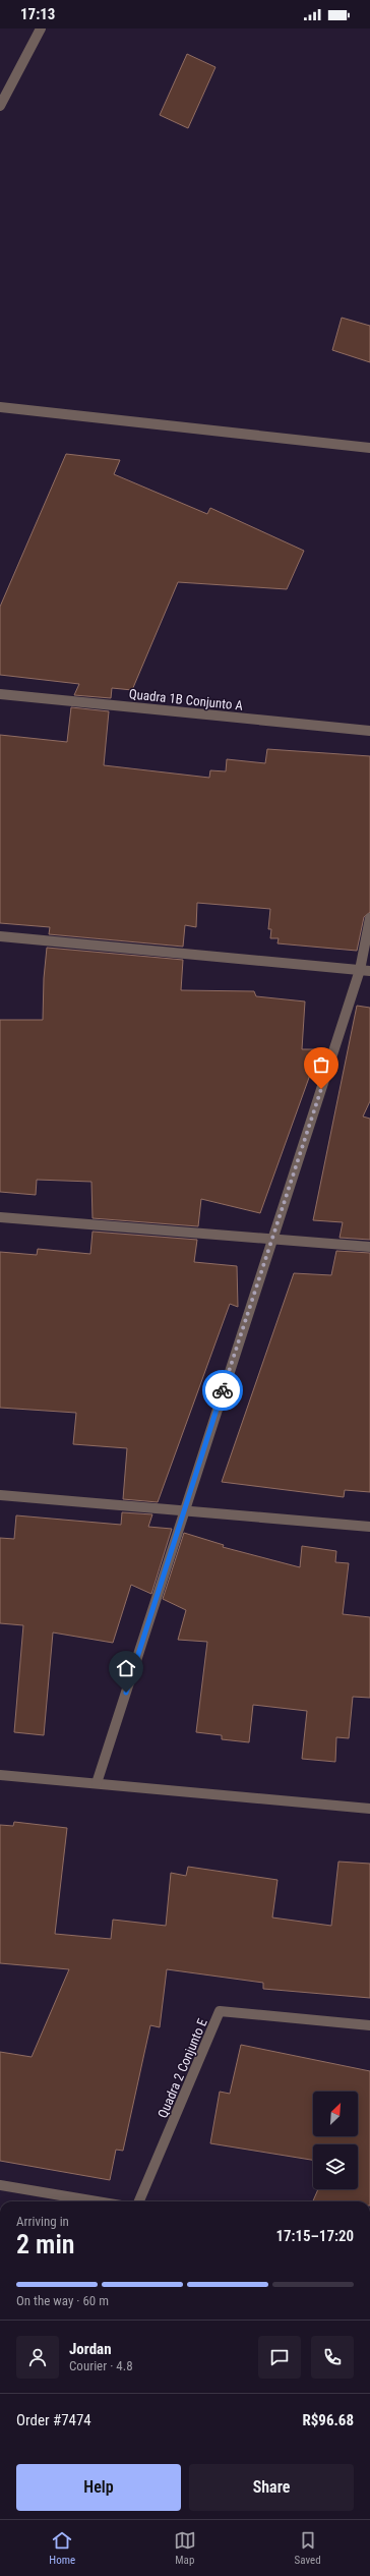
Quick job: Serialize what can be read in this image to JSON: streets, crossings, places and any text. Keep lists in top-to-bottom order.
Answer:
{
  "streets": {
    "street": ["Quadra 1B Conjunto A", "Quadra 2 Conjunto E"]
  },
  "north": "top right",
  "page": {
    "status": "17:13",
    "heading": ["2 min", "Arriving in", "17:15–17:20"],
    "panel": [
      "Jordan",
      "Courier · 4.8",
      "Order #7474",
      "R$96.68"
    ],
    "bar": "On the way · 60 m",
    "buttons": ["Help", "Share"],
    "tabs": ["Home", "Map", "Saved"]
  }
}
